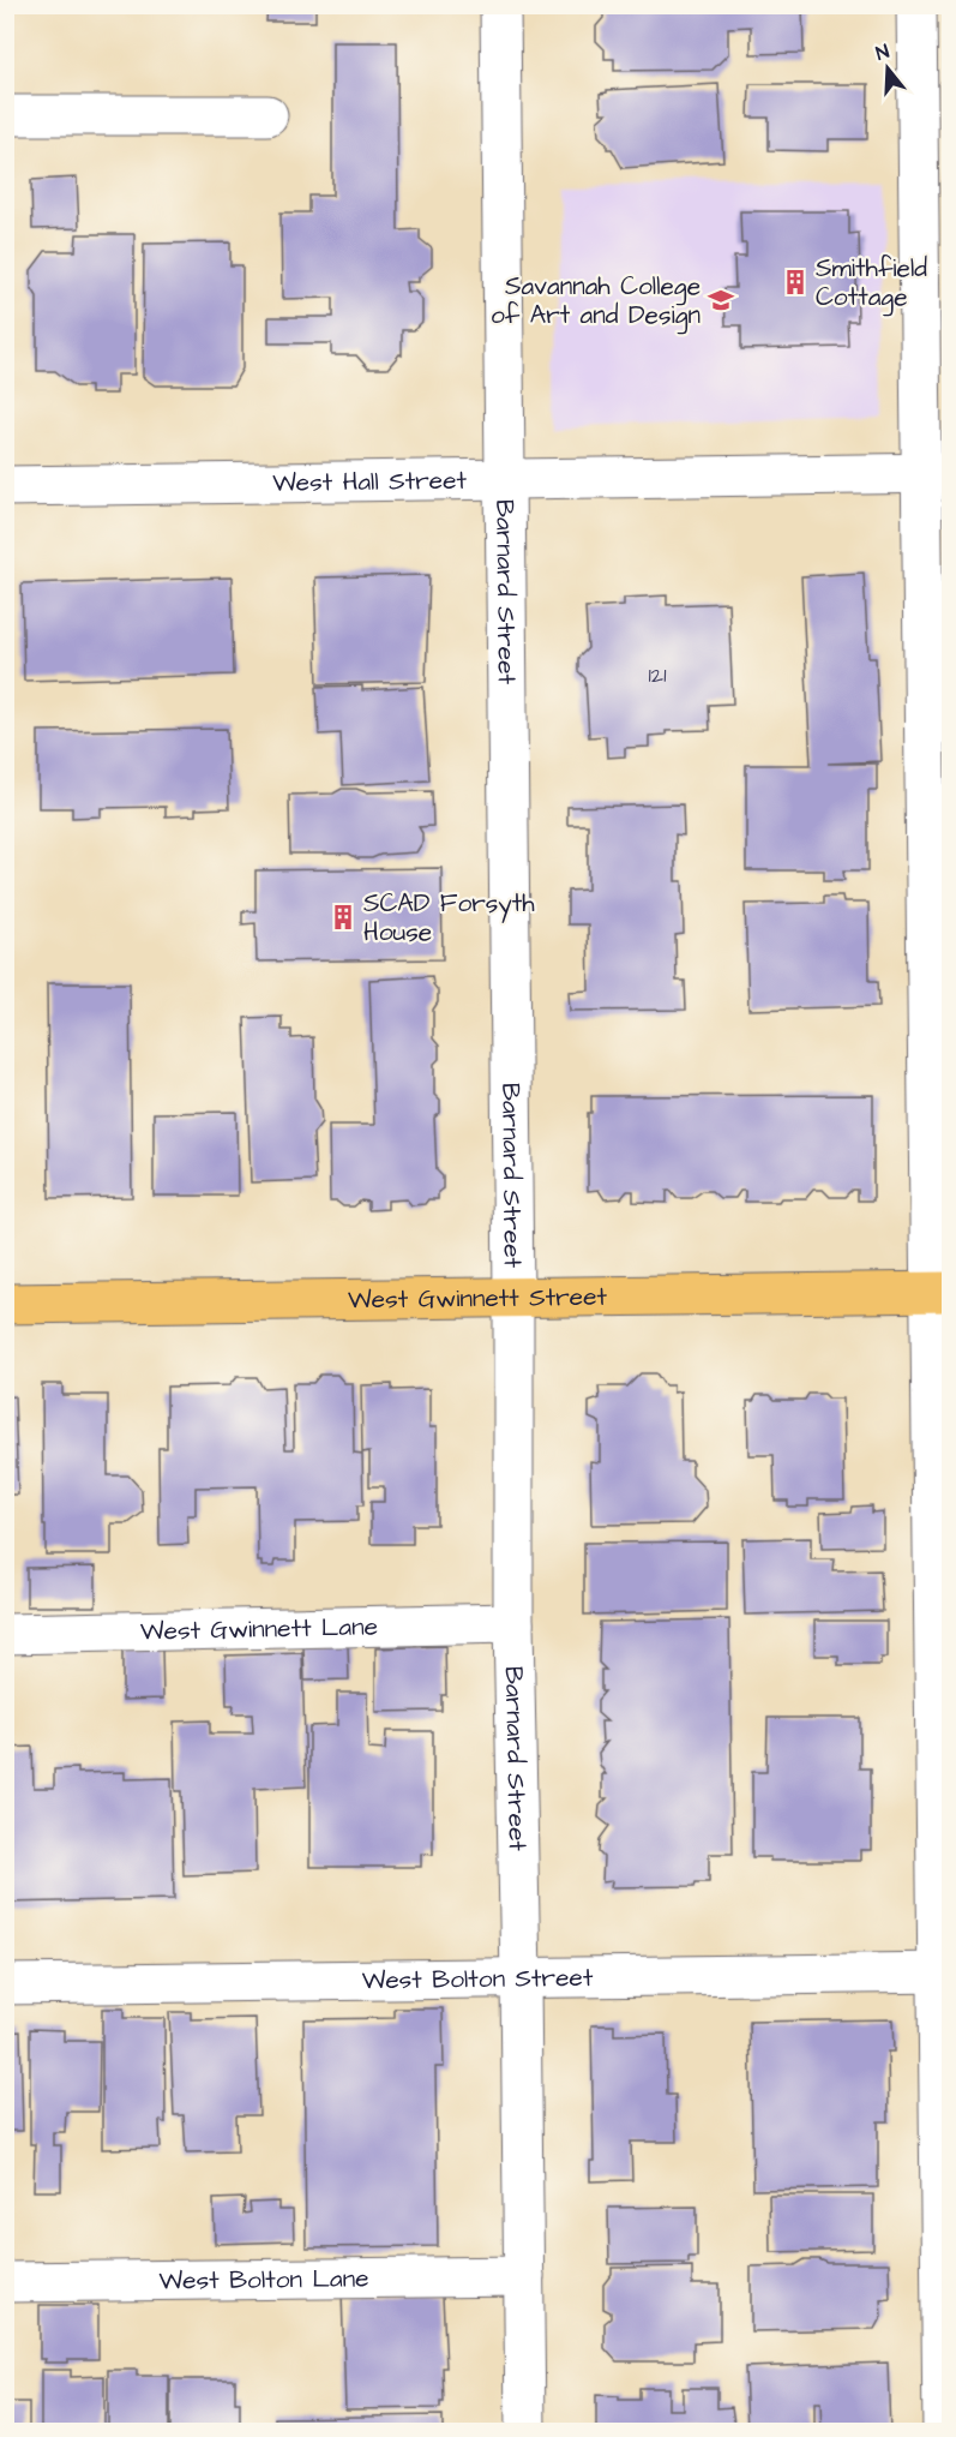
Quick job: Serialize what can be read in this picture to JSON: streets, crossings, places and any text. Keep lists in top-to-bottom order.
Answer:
{
  "streets": {
    "main road": ["West Gwinnett Street"],
    "street": [
      "West Hall Street",
      "Barnard Street",
      "West Gwinnett Lane",
      "West Bolton Street",
      "West Bolton Lane"
    ]
  },
  "crossings": [
    ["West Hall Street", "Barnard Street"],
    ["Barnard Street", "West Gwinnett Street"],
    ["Barnard Street", "West Gwinnett Lane"],
    ["Barnard Street", "West Bolton Street"],
    ["Barnard Street", "West Bolton Lane"]
  ],
  "places": {
    "building": ["Smithfield Cottage", "SCAD Forsyth House"],
    "school or university": ["Savannah College of Art and Design"]
  },
  "house_numbers": ["121"],
  "north": "top"
}
